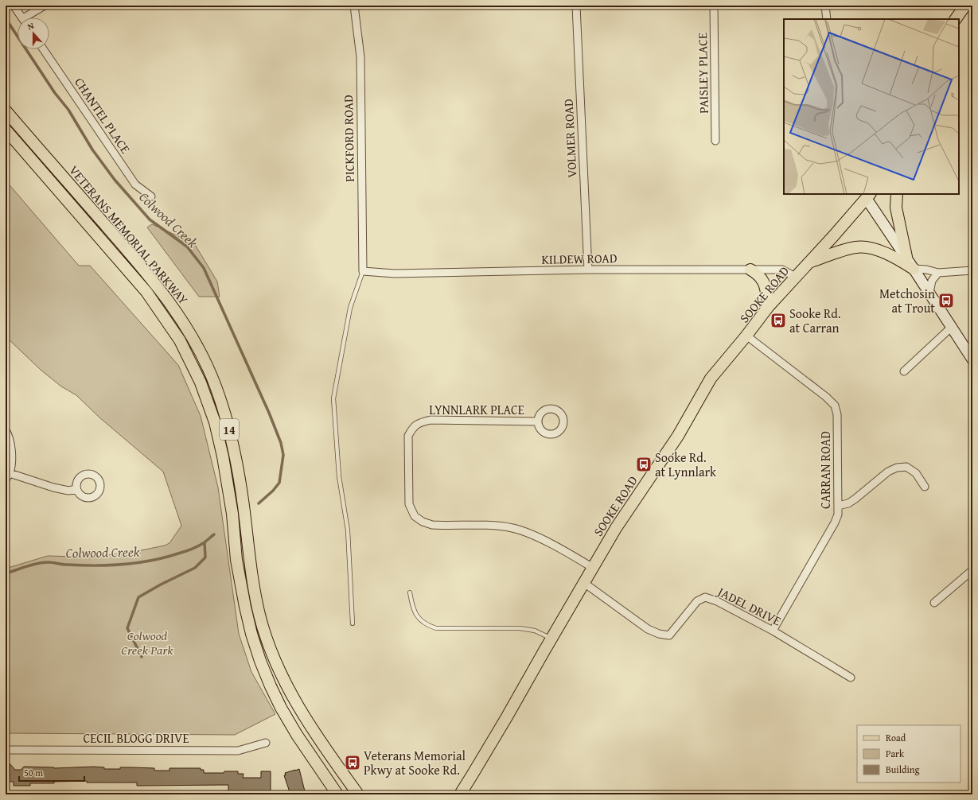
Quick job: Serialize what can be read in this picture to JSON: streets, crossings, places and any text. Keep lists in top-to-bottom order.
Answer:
{
  "streets": {
    "main road": ["VETERANS MEMORIAL PARKWAY", "SOOKE ROAD", "14"],
    "street": [
      "PAISLEY PLACE",
      "CHANTEL PLACE",
      "PICKFORD ROAD",
      "VOLMER ROAD",
      "KILDEW ROAD",
      "LYNNLARK PLACE",
      "CARRAN ROAD",
      "JADEL DRIVE",
      "CECIL BLOGG DRIVE"
    ]
  },
  "crossings": [
    ["PICKFORD ROAD", "KILDEW ROAD"],
    ["VOLMER ROAD", "KILDEW ROAD"],
    ["KILDEW ROAD", "SOOKE ROAD"],
    ["SOOKE ROAD", "LYNNLARK PLACE"],
    ["SOOKE ROAD", "CARRAN ROAD"],
    ["SOOKE ROAD", "JADEL DRIVE"],
    ["CARRAN ROAD", "JADEL DRIVE"]
  ],
  "water": ["Colwood Creek"],
  "parks": ["Colwood Creek Park"],
  "places": {
    "bus stop": [
      "Metchosin at Trout",
      "Sooke Rd. at Carran",
      "Sooke Rd. at Lynnlark",
      "Veterans Memorial Pkwy at Sooke Rd."
    ]
  },
  "legend": ["Road", "Park", "Building"],
  "scale_bar": "50 m",
  "north": "top"
}
